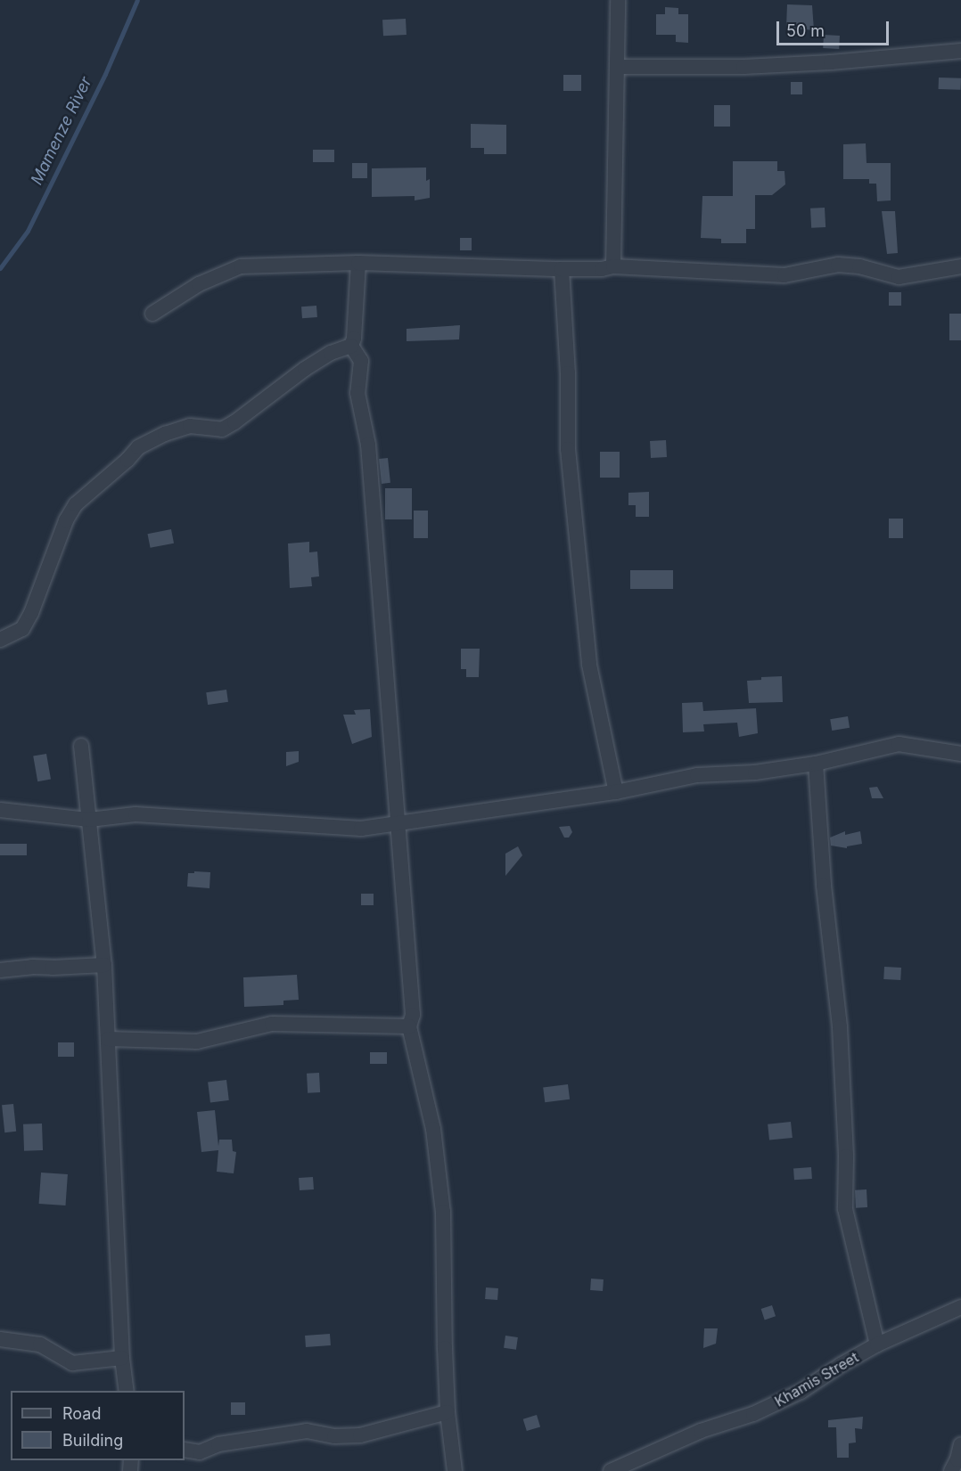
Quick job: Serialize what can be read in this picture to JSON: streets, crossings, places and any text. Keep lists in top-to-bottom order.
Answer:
{
  "streets": {
    "street": ["Khamis Street"]
  },
  "water": ["Mamenze River"],
  "legend": ["Road", "Building"],
  "scale_bar": "50 m"
}
